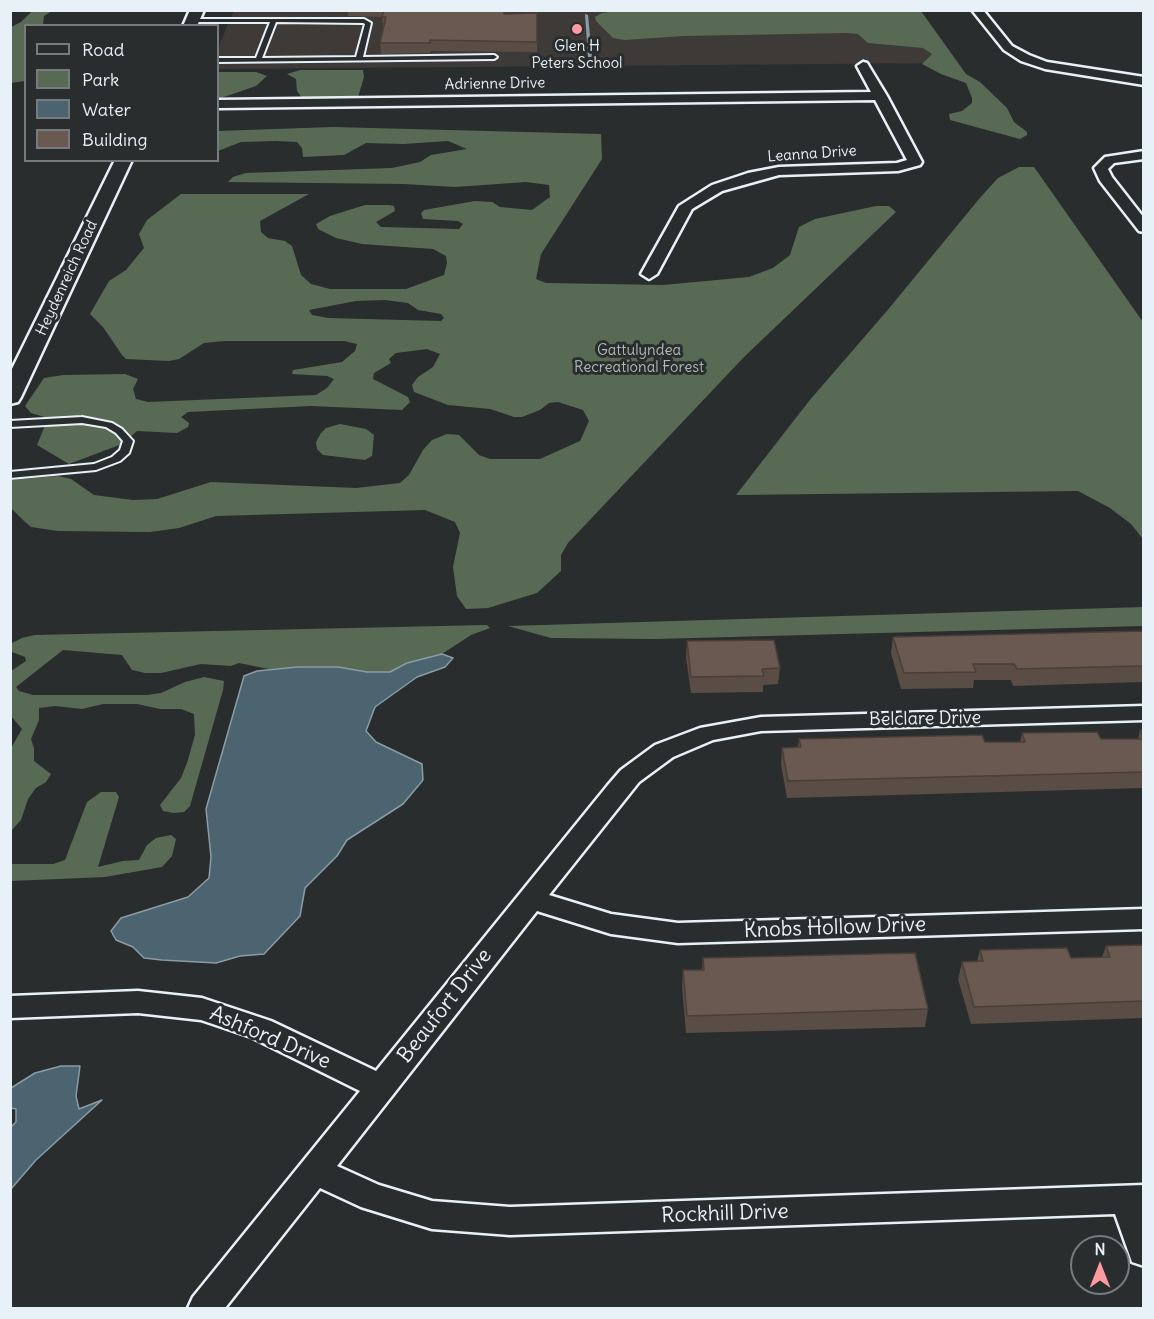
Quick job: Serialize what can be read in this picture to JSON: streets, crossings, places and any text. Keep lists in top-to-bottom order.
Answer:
{
  "streets": {
    "street": [
      "Adrienne Drive",
      "Leanna Drive",
      "Heydenreich Road",
      "Belclare Drive",
      "Knobs Hollow Drive",
      "Beaufort Drive",
      "Ashford Drive",
      "Rockhill Drive"
    ]
  },
  "crossings": [
    ["Adrienne Drive", "Leanna Drive"],
    ["Belclare Drive", "Beaufort Drive"],
    ["Knobs Hollow Drive", "Beaufort Drive"],
    ["Beaufort Drive", "Ashford Drive"],
    ["Beaufort Drive", "Rockhill Drive"]
  ],
  "parks": ["Gattulyndea Recreational Forest"],
  "places": ["Glen H Peters School"],
  "legend": [
    "Road",
    "Park",
    "Water",
    "Building"
  ],
  "north": "top"
}
